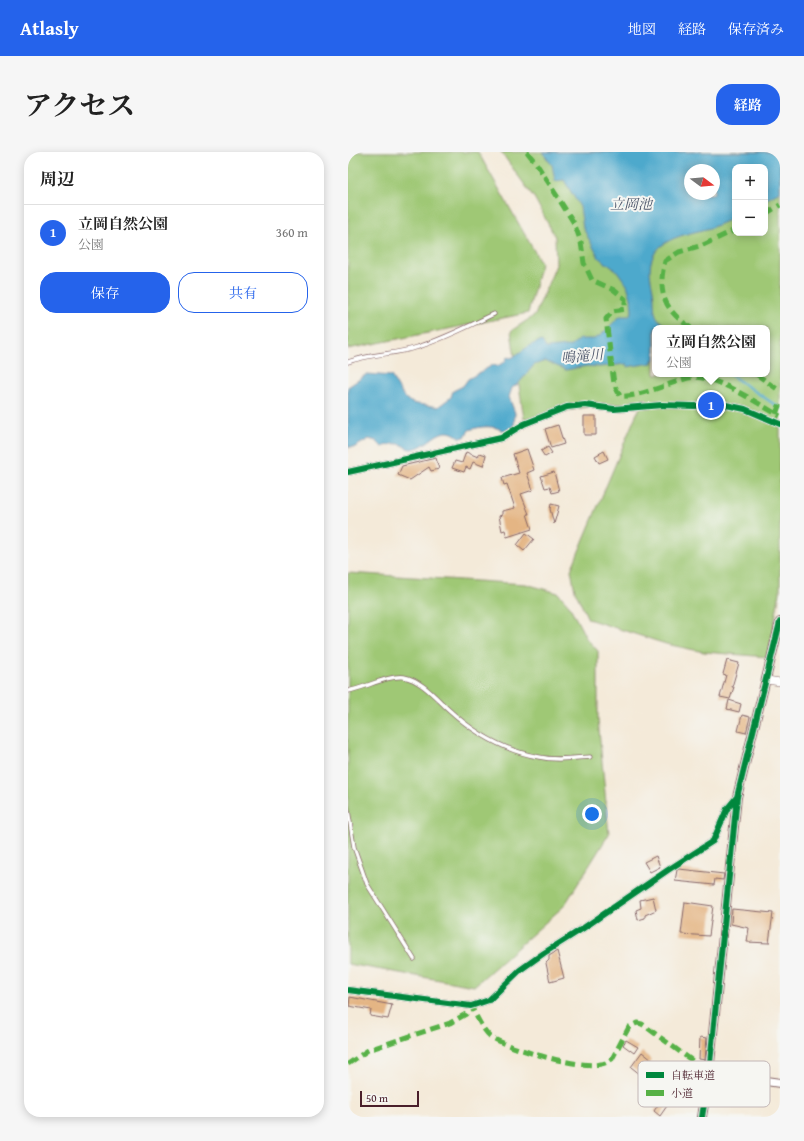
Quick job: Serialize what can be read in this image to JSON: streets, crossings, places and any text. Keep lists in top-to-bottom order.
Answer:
{
  "water": ["立岡池", "鳴滝川"],
  "legend": ["自転車道", "小道"],
  "scale_bar": "50 m",
  "north": "right",
  "page": {
    "header": "Atlasly",
    "nav": ["地図", "経路", "保存済み"],
    "title": "アクセス",
    "buttons": [
      "経路",
      ["保存", "共有"]
    ],
    "heading": "周辺",
    "map_buttons": ["+", "−"],
    "list": [
      {
        "mark": "1",
        "name": "立岡自然公園",
        "note": "公園",
        "value": "360 m"
      }
    ],
    "popup": ["立岡自然公園", "公園"],
    "pins": "1",
    "scale": "50 m"
  }
}
